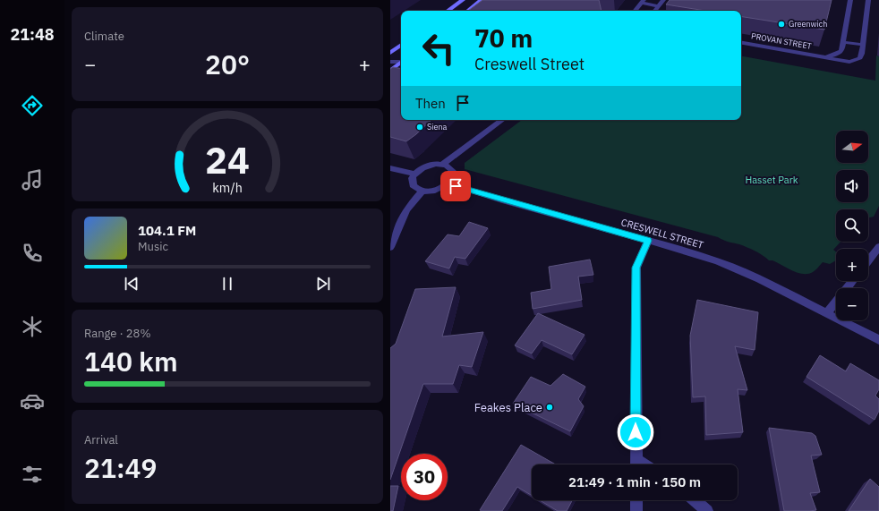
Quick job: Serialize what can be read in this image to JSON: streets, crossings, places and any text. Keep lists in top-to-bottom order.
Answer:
{
  "streets": {
    "street": ["PROVAN STREET", "CRESWELL STREET"]
  },
  "parks": ["Hasset Park"],
  "places": ["Greenwich", "Siena", "Feakes Place"],
  "north": "right",
  "page": {
    "tabs": "21:48",
    "tile": [
      "Climate",
      ["Range · 28%", "140 km"],
      ["Arrival", "21:49"]
    ],
    "turn": ["70 m", "Creswell Street"],
    "heat": ["−", "20°", "+"],
    "then": "Then",
    "map_buttons": ["+", "−"],
    "song": ["104.1 FM", "Music"],
    "limit": "30",
    "trip": "21:49 · 1 min · 150 m",
    "gauge": ["24", "km/h"]
  }
}
